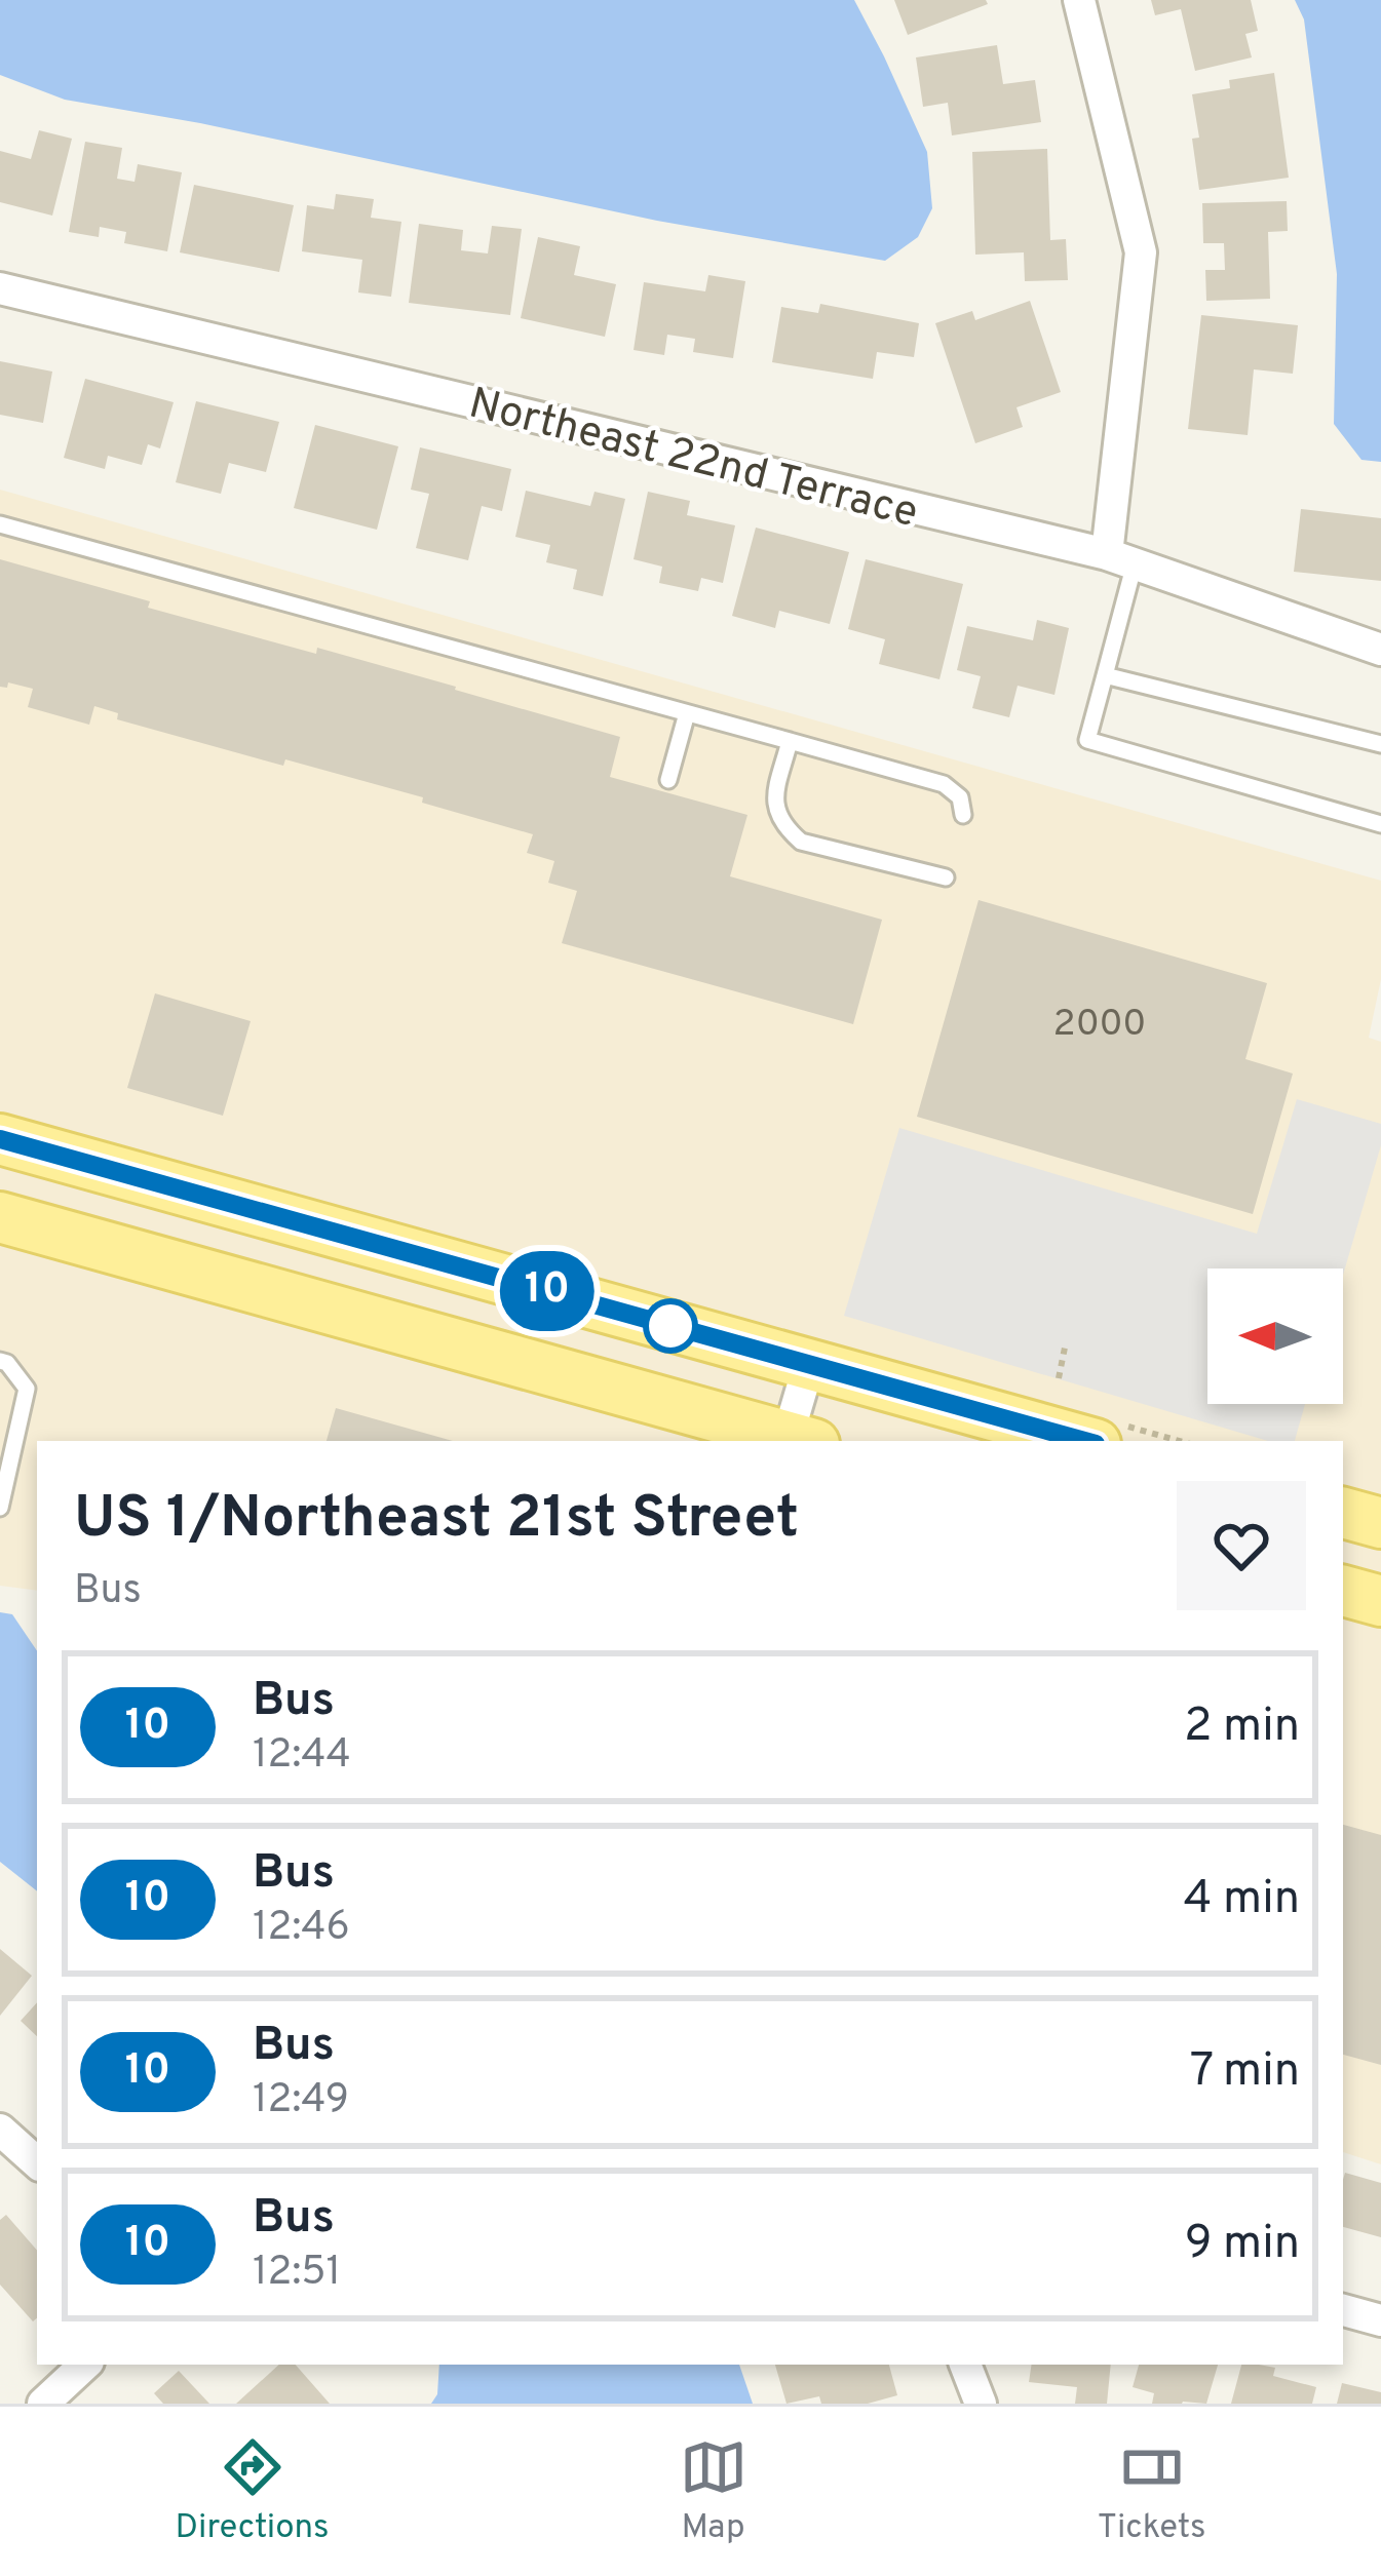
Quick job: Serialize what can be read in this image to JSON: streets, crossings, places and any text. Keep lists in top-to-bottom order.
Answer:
{
  "streets": {
    "street": ["Northeast 22nd Terrace"]
  },
  "lines": ["bus line 10"],
  "house_numbers": ["2000"],
  "north": "left",
  "page": {
    "on_map": "10",
    "heading": ["US 1/Northeast 21st Street", "Bus"],
    "list": [
      {
        "mark": "10",
        "name": "Bus",
        "note": "12:44",
        "value": "2 min"
      },
      {
        "mark": "10",
        "name": "Bus",
        "note": "12:46",
        "value": "4 min"
      },
      {
        "mark": "10",
        "name": "Bus",
        "note": "12:49",
        "value": "7 min"
      },
      {
        "mark": "10",
        "name": "Bus",
        "note": "12:51",
        "value": "9 min"
      }
    ],
    "tabs": ["Directions", "Map", "Tickets"]
  }
}
